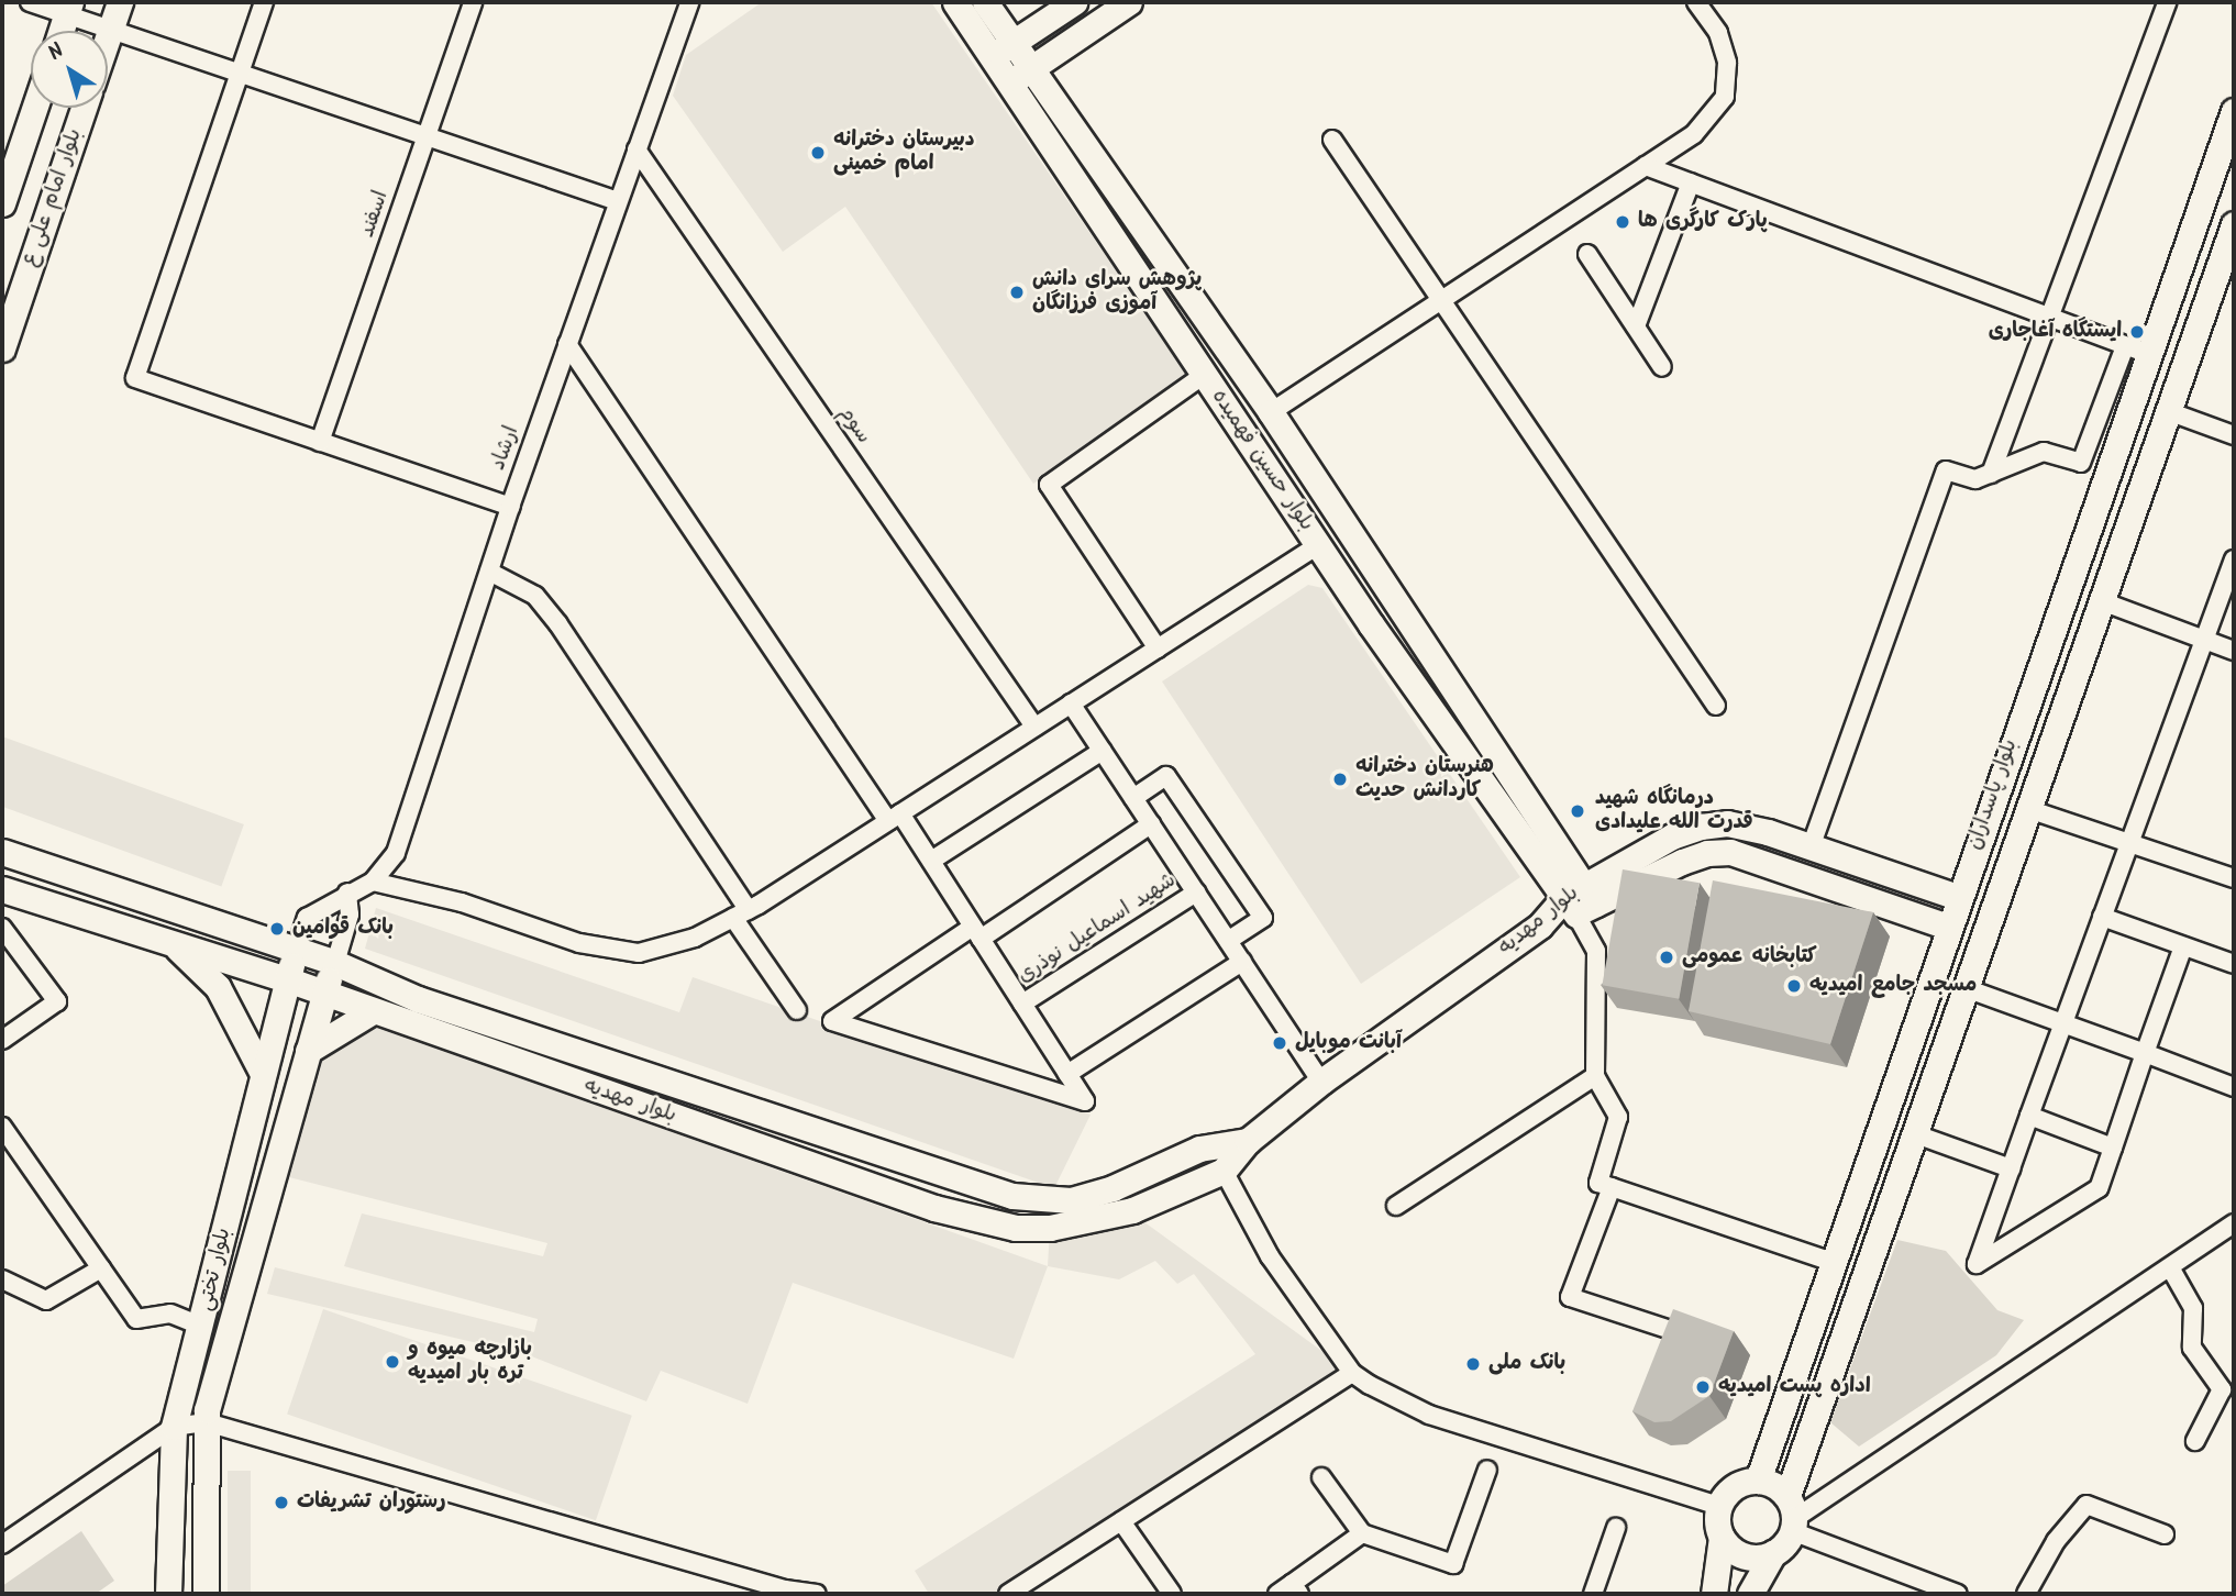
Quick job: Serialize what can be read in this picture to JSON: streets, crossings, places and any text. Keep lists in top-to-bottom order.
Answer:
{
  "streets": {
    "street": [
      "بلوار امام علی ع",
      "اسفند",
      "سوم",
      "ارشاد",
      "بلوار حسین فهمیده",
      "بلوار پاسداران",
      "بلوار مهدیه",
      "شهید اسماعیل نوذری",
      "بلوار تختی"
    ]
  },
  "crossings": [
    ["سوم", "ارشاد"],
    ["ارشاد", "بلوار مهدیه"],
    ["ارشاد", "بلوار تختی"],
    ["بلوار حسین فهمیده", "بلوار مهدیه"],
    ["بلوار پاسداران", "بلوار مهدیه"],
    ["بلوار مهدیه", "بلوار تختی"]
  ],
  "places": [
    "دبیرستان دخترانه امام خمینی",
    "پارک کارگری ها",
    "پژوهش سرای دانش آموزی فرزانگان",
    "ایستگاه آغاجاری",
    "هنرستان دخترانه کاردانش حدیث",
    "درمانگاه شهید قدرت الله علیدادی",
    "بانک قوامین",
    "کتابخانه عمومی",
    "مسجد جامع امیدیه",
    "آبانت موبایل",
    "بازارچه میوه و تره بار امیدیه",
    "بانک ملی",
    "اداره پست امیدیه",
    "رستوران تشریفات"
  ],
  "north": "top left"
}
